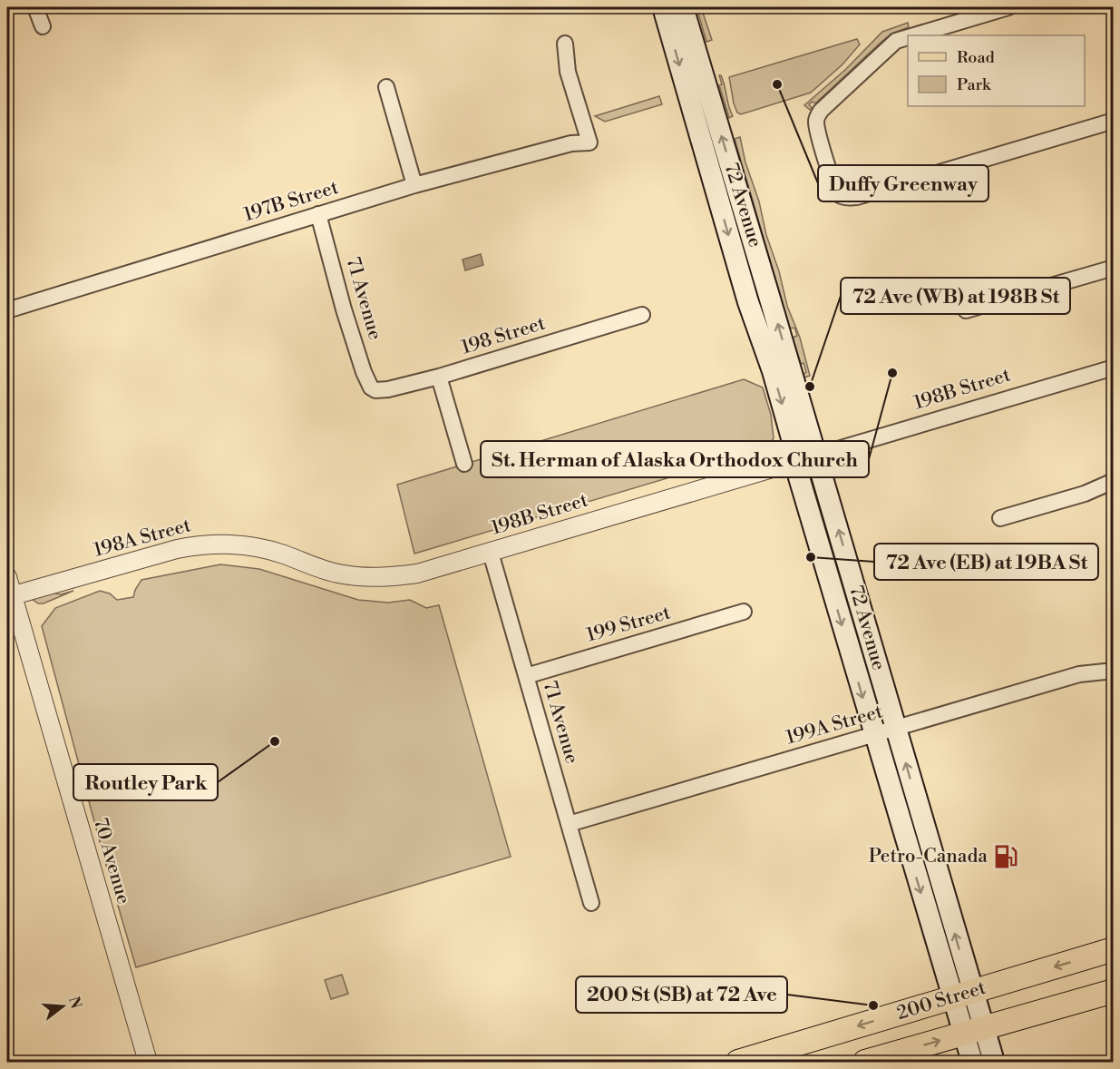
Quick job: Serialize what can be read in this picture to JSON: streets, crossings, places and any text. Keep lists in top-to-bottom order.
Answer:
{
  "streets": {
    "main road": ["72 Avenue", "200 Street"],
    "street": [
      "197B Street",
      "71 Avenue",
      "198 Street",
      "198B Street",
      "198A Street",
      "199 Street",
      "199A Street",
      "70 Avenue"
    ]
  },
  "crossings": [
    ["197B Street", "71 Avenue"],
    ["72 Avenue", "198B Street"],
    ["72 Avenue", "199A Street"],
    ["72 Avenue", "200 Street"],
    ["71 Avenue", "198 Street"],
    ["71 Avenue", "198B Street"],
    ["71 Avenue", "199 Street"],
    ["71 Avenue", "199A Street"],
    ["198B Street", "198A Street"],
    ["198A Street", "70 Avenue"]
  ],
  "places": {
    "other": [
      "Duffy Greenway",
      "St. Herman of Alaska Orthodox Church",
      "72 Ave (WB) at 198B St",
      "72 Ave (EB) at 19BA St",
      "Routley Park",
      "200 St (SB) at 72 Ave"
    ],
    "fuel station": ["Petro-Canada"]
  },
  "legend": ["Road", "Park"],
  "north": "right"
}
